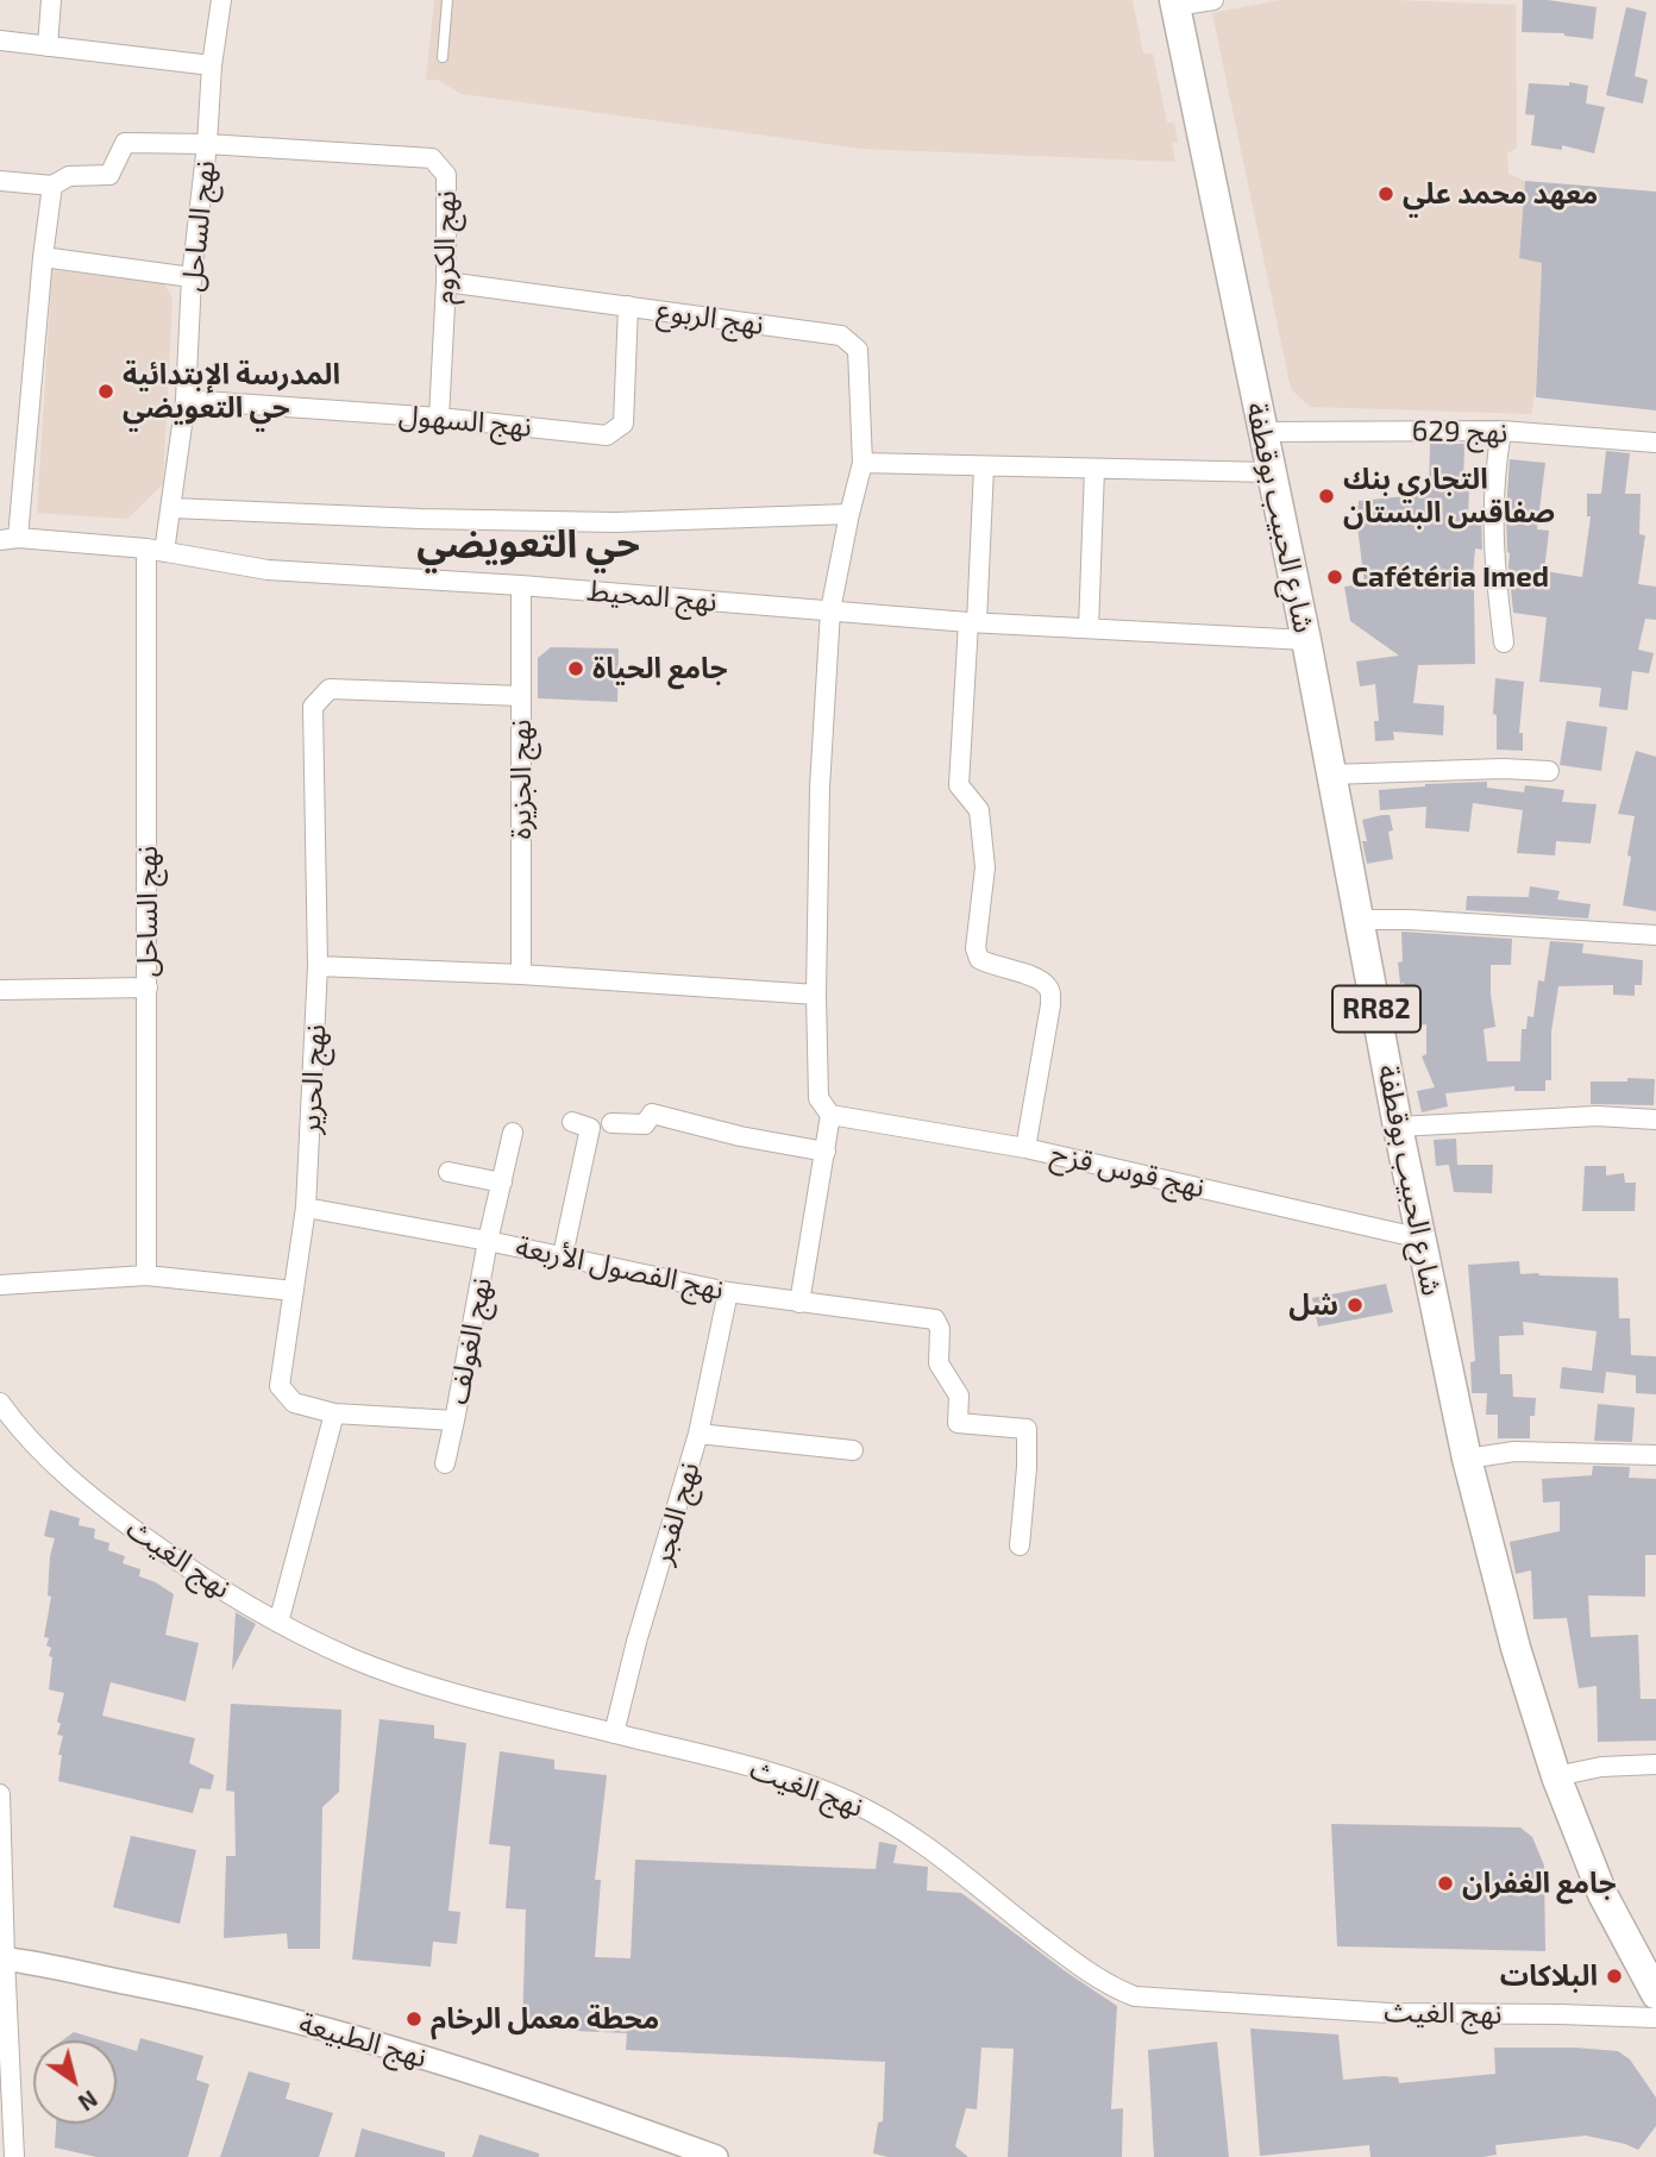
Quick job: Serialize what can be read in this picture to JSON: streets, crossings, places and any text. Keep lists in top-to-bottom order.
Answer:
{
  "streets": {
    "main road": ["شارع الحبيب بوقطفة", "RR82"],
    "street": [
      "نهج الساحل",
      "نهج الكروم",
      "نهج الربوع",
      "نهج السهول",
      "نهج 629",
      "نهج المحيط",
      "نهج الجزيرة",
      "نهج الحرير",
      "نهج قوس قزح",
      "نهج الفصول الأربعة",
      "نهج الغولف",
      "نهج الفجر",
      "نهج الغيث",
      "نهج الطبيعة"
    ]
  },
  "crossings": [
    ["نهج الساحل", "نهج الكروم"],
    ["نهج الساحل", "نهج السهول"],
    ["نهج الساحل", "نهج المحيط"],
    ["نهج الكروم", "نهج الربوع"],
    ["نهج الكروم", "نهج السهول"],
    ["نهج الربوع", "نهج السهول"],
    ["نهج الربوع", "نهج المحيط"],
    ["نهج الربوع", "نهج قوس قزح"],
    ["نهج 629", "شارع الحبيب بوقطفة"],
    ["شارع الحبيب بوقطفة", "نهج المحيط"],
    ["شارع الحبيب بوقطفة", "نهج قوس قزح"],
    ["نهج المحيط", "نهج الجزيرة"],
    ["نهج الجزيرة", "نهج الحرير"],
    ["نهج الحرير", "نهج الفصول الأربعة"],
    ["نهج الحرير", "نهج الغولف"],
    ["نهج الفصول الأربعة", "نهج الغولف"],
    ["نهج الفصول الأربعة", "نهج الفجر"],
    ["نهج الفجر", "نهج الغيث"]
  ],
  "districts": ["حي التعويضي"],
  "places": [
    "معهد محمد علي",
    "المدرسة الإبتدائية حي التعويضي",
    "التجاري بنك صفاقس البستان",
    "Cafétéria Imed",
    "جامع الحياة",
    "شل",
    "جامع الغفران",
    "البلاكات",
    "محطة معمل الرخام"
  ],
  "north": "bottom right"
}
